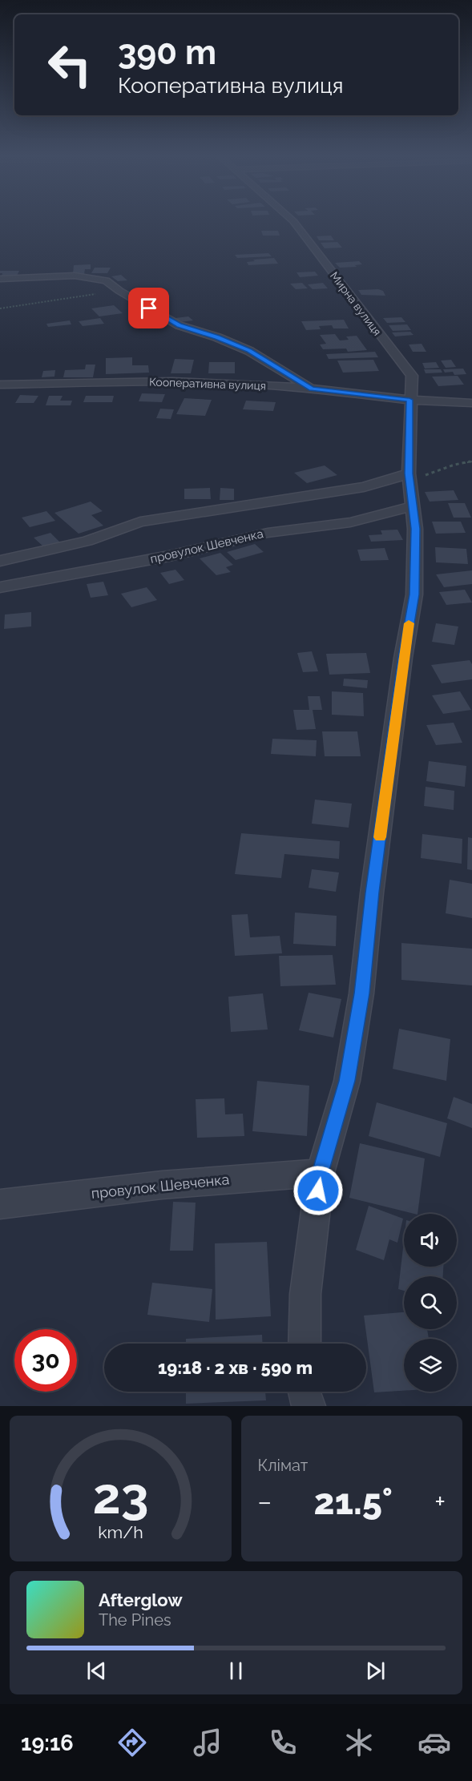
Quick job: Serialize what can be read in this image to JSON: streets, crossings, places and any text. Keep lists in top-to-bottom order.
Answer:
{
  "streets": {
    "street": ["Мирна вулиця", "Кооперативна вулиця", "провулок Шевченка"]
  },
  "crossings": [
    ["Мирна вулиця", "Кооперативна вулиця"],
    ["Мирна вулиця", "провулок Шевченка"]
  ],
  "page": {
    "turn": ["390 m", "Кооперативна вулиця"],
    "limit": "30",
    "trip": "19:18 · 2 хв · 590 m",
    "tile": "Клімат",
    "heat": ["−", "21.5°", "+"],
    "song": ["Afterglow", "The Pines"],
    "tabs": "19:16",
    "gauge": ["23", "km/h"]
  }
}
